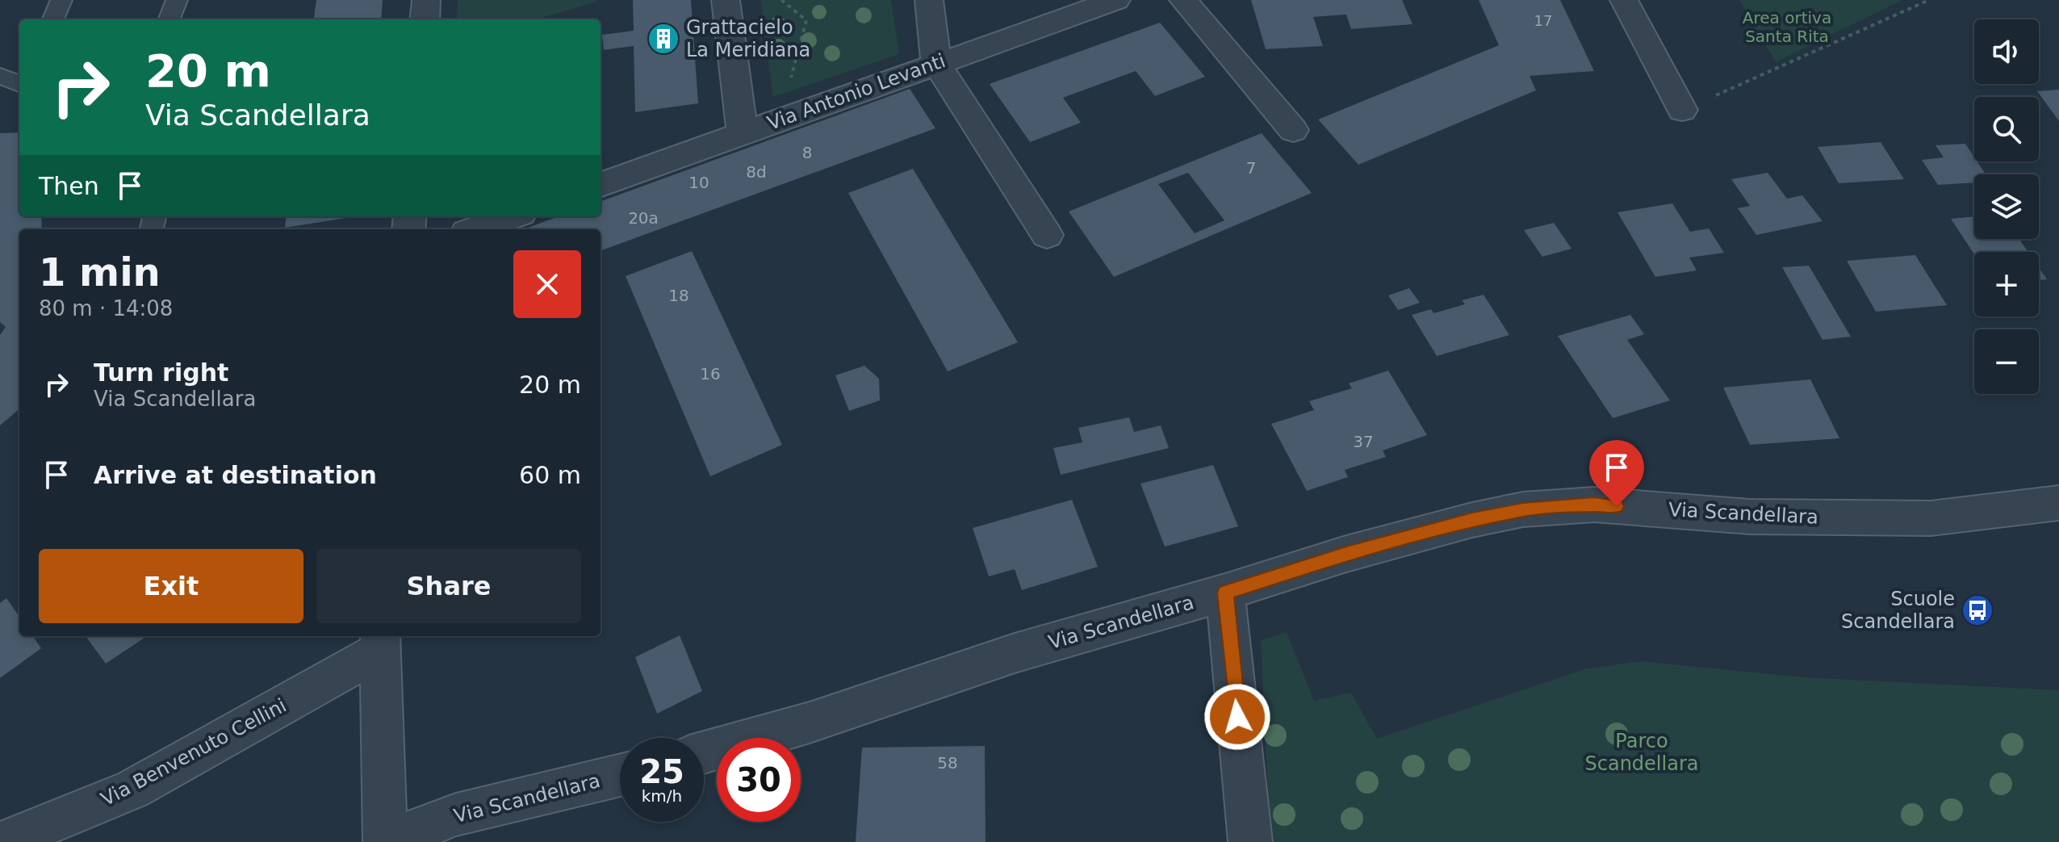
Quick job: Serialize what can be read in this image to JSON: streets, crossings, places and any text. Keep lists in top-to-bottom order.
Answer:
{
  "streets": {
    "street": ["Via Antonio Levanti", "Via Scandellara", "Via Benvenuto Cellini"]
  },
  "crossings": [
    ["Via Scandellara", "Via Benvenuto Cellini"]
  ],
  "parks": ["Area ortiva Santa Rita", "Parco Scandellara"],
  "places": {
    "building": ["Grattacielo La Meridiana"],
    "bus stop": ["Scuole Scandellara"]
  },
  "house_numbers": [
    "17",
    "8",
    "7",
    "8d",
    "10",
    "20a",
    "18",
    "16",
    "37",
    "58"
  ],
  "page": {
    "map_buttons": ["+", "−"],
    "turn": ["20 m", "Via Scandellara"],
    "then": "Then",
    "heading": ["1 min", "80 m · 14:08"],
    "list": [
      {
        "name": "Turn right",
        "note": "Via Scandellara",
        "value": "20 m"
      },
      {
        "name": "Arrive at destination",
        "value": "60 m"
      }
    ],
    "buttons": ["Exit", "Share"],
    "speed": "25 km/h",
    "limit": "30"
  }
}
